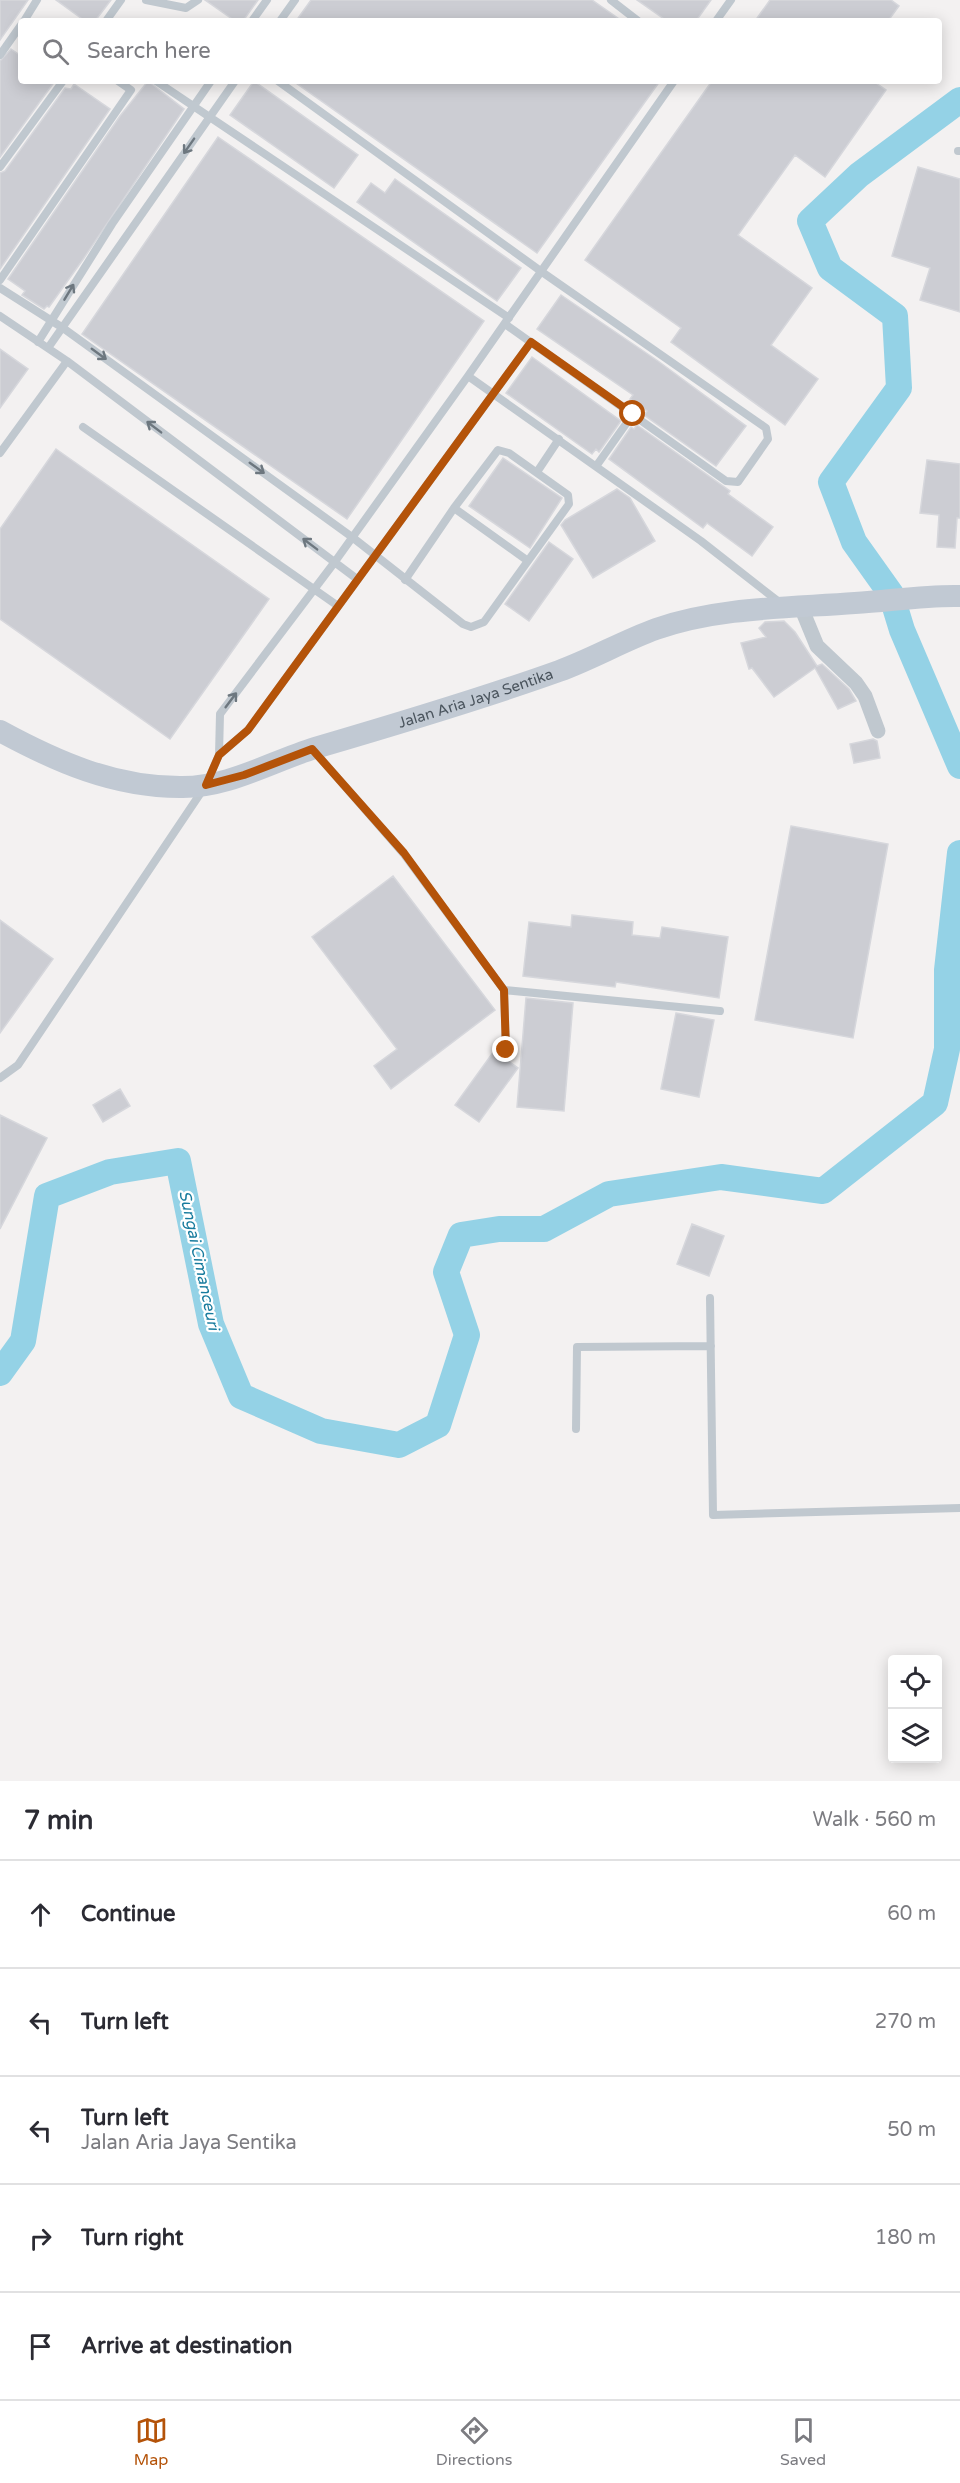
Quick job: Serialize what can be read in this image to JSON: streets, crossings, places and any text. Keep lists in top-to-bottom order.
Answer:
{
  "streets": {
    "street": ["Jalan Aria Jaya Sentika"]
  },
  "water": ["Sungai Cimanceuri"],
  "page": {
    "search": "Search here",
    "heading": ["7 min", "Walk · 560 m"],
    "list": [
      ["Continue", "60 m"],
      ["Turn left", "270 m"],
      ["Turn left", "Jalan Aria Jaya Sentika", "50 m"],
      ["Turn right", "180 m"],
      "Arrive at destination"
    ],
    "nav": ["Map", "Directions", "Saved"]
  }
}
